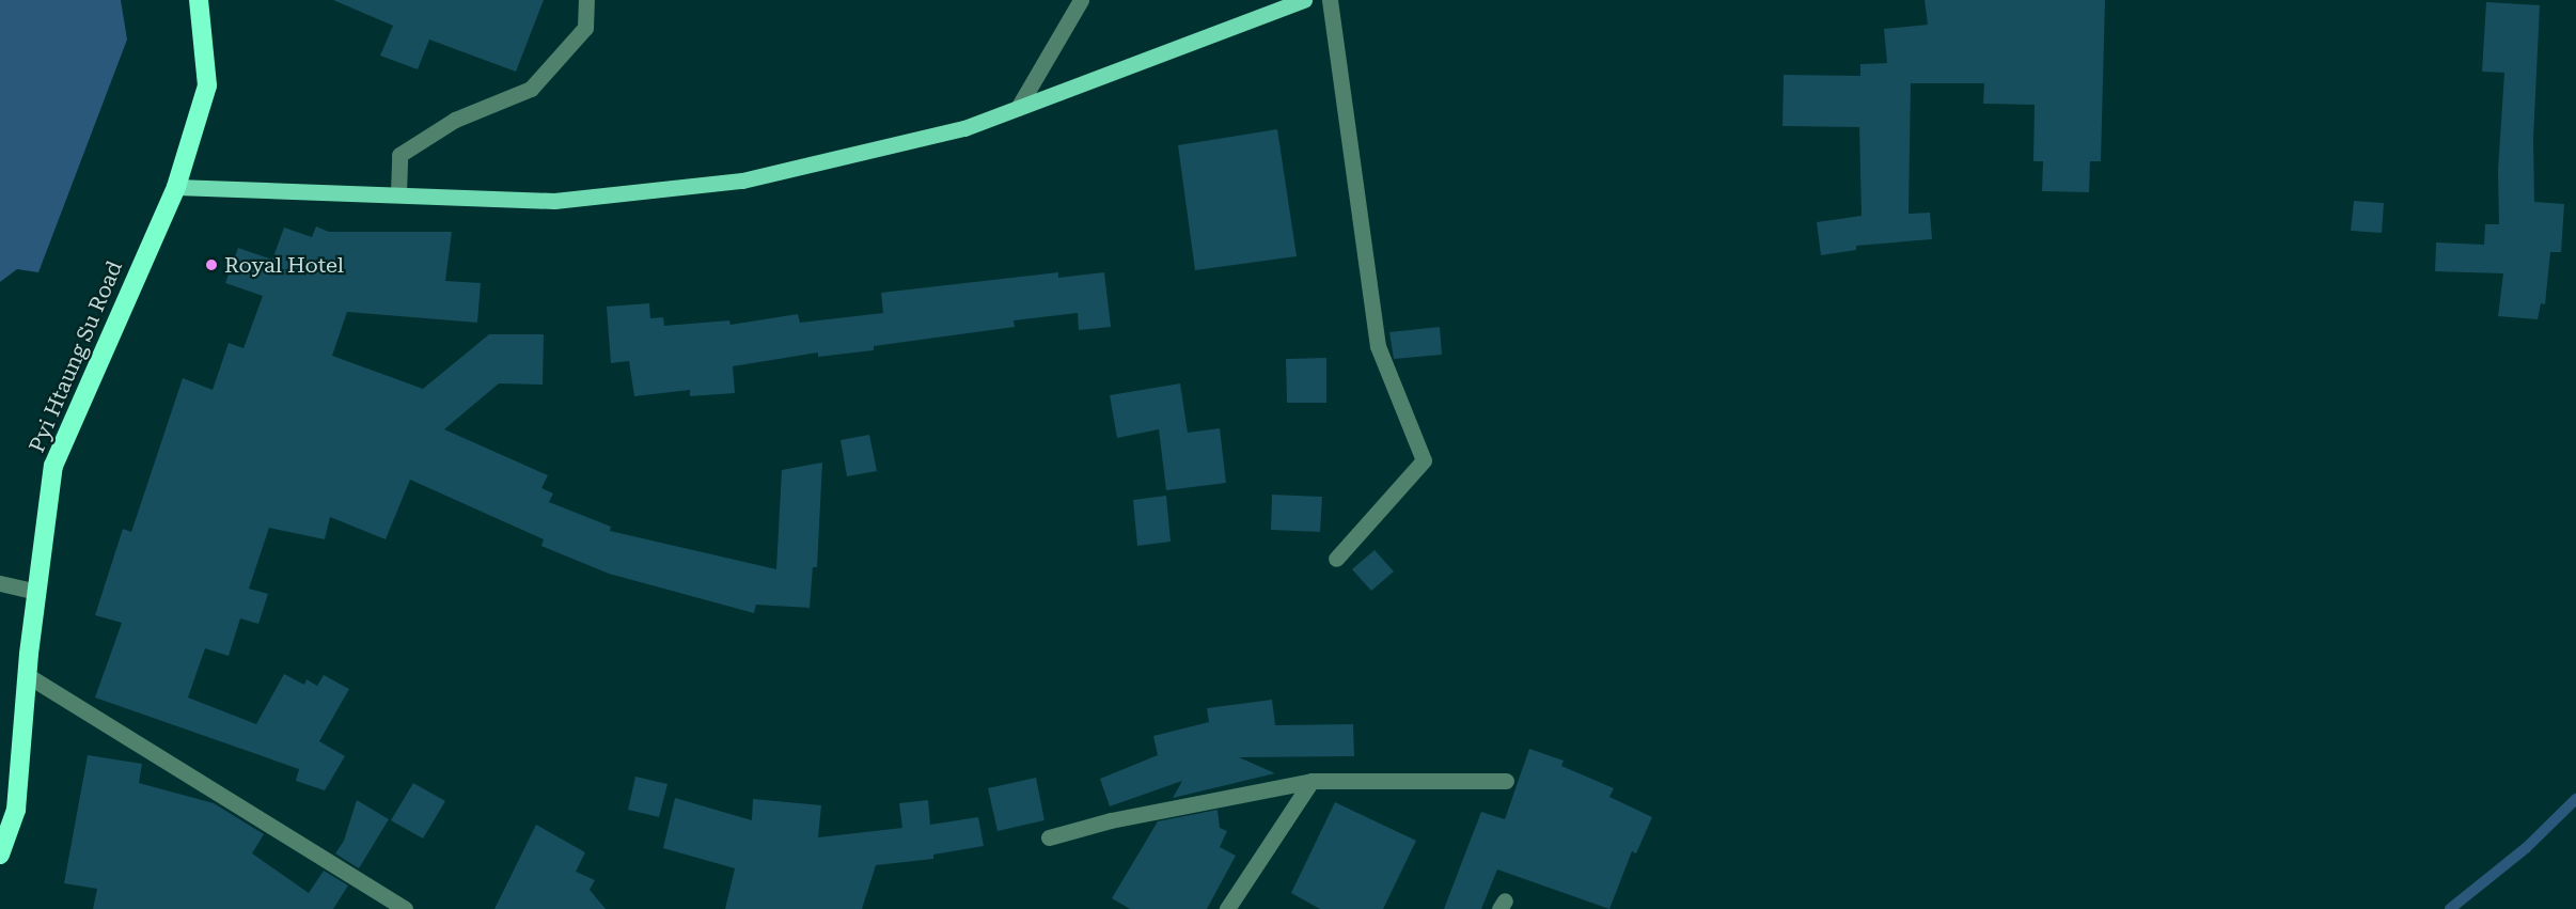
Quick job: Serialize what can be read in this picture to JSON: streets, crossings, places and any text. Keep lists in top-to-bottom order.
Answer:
{
  "streets": {
    "highway": ["Pyi Htaung Su Road"]
  },
  "places": ["Royal Hotel"]
}
